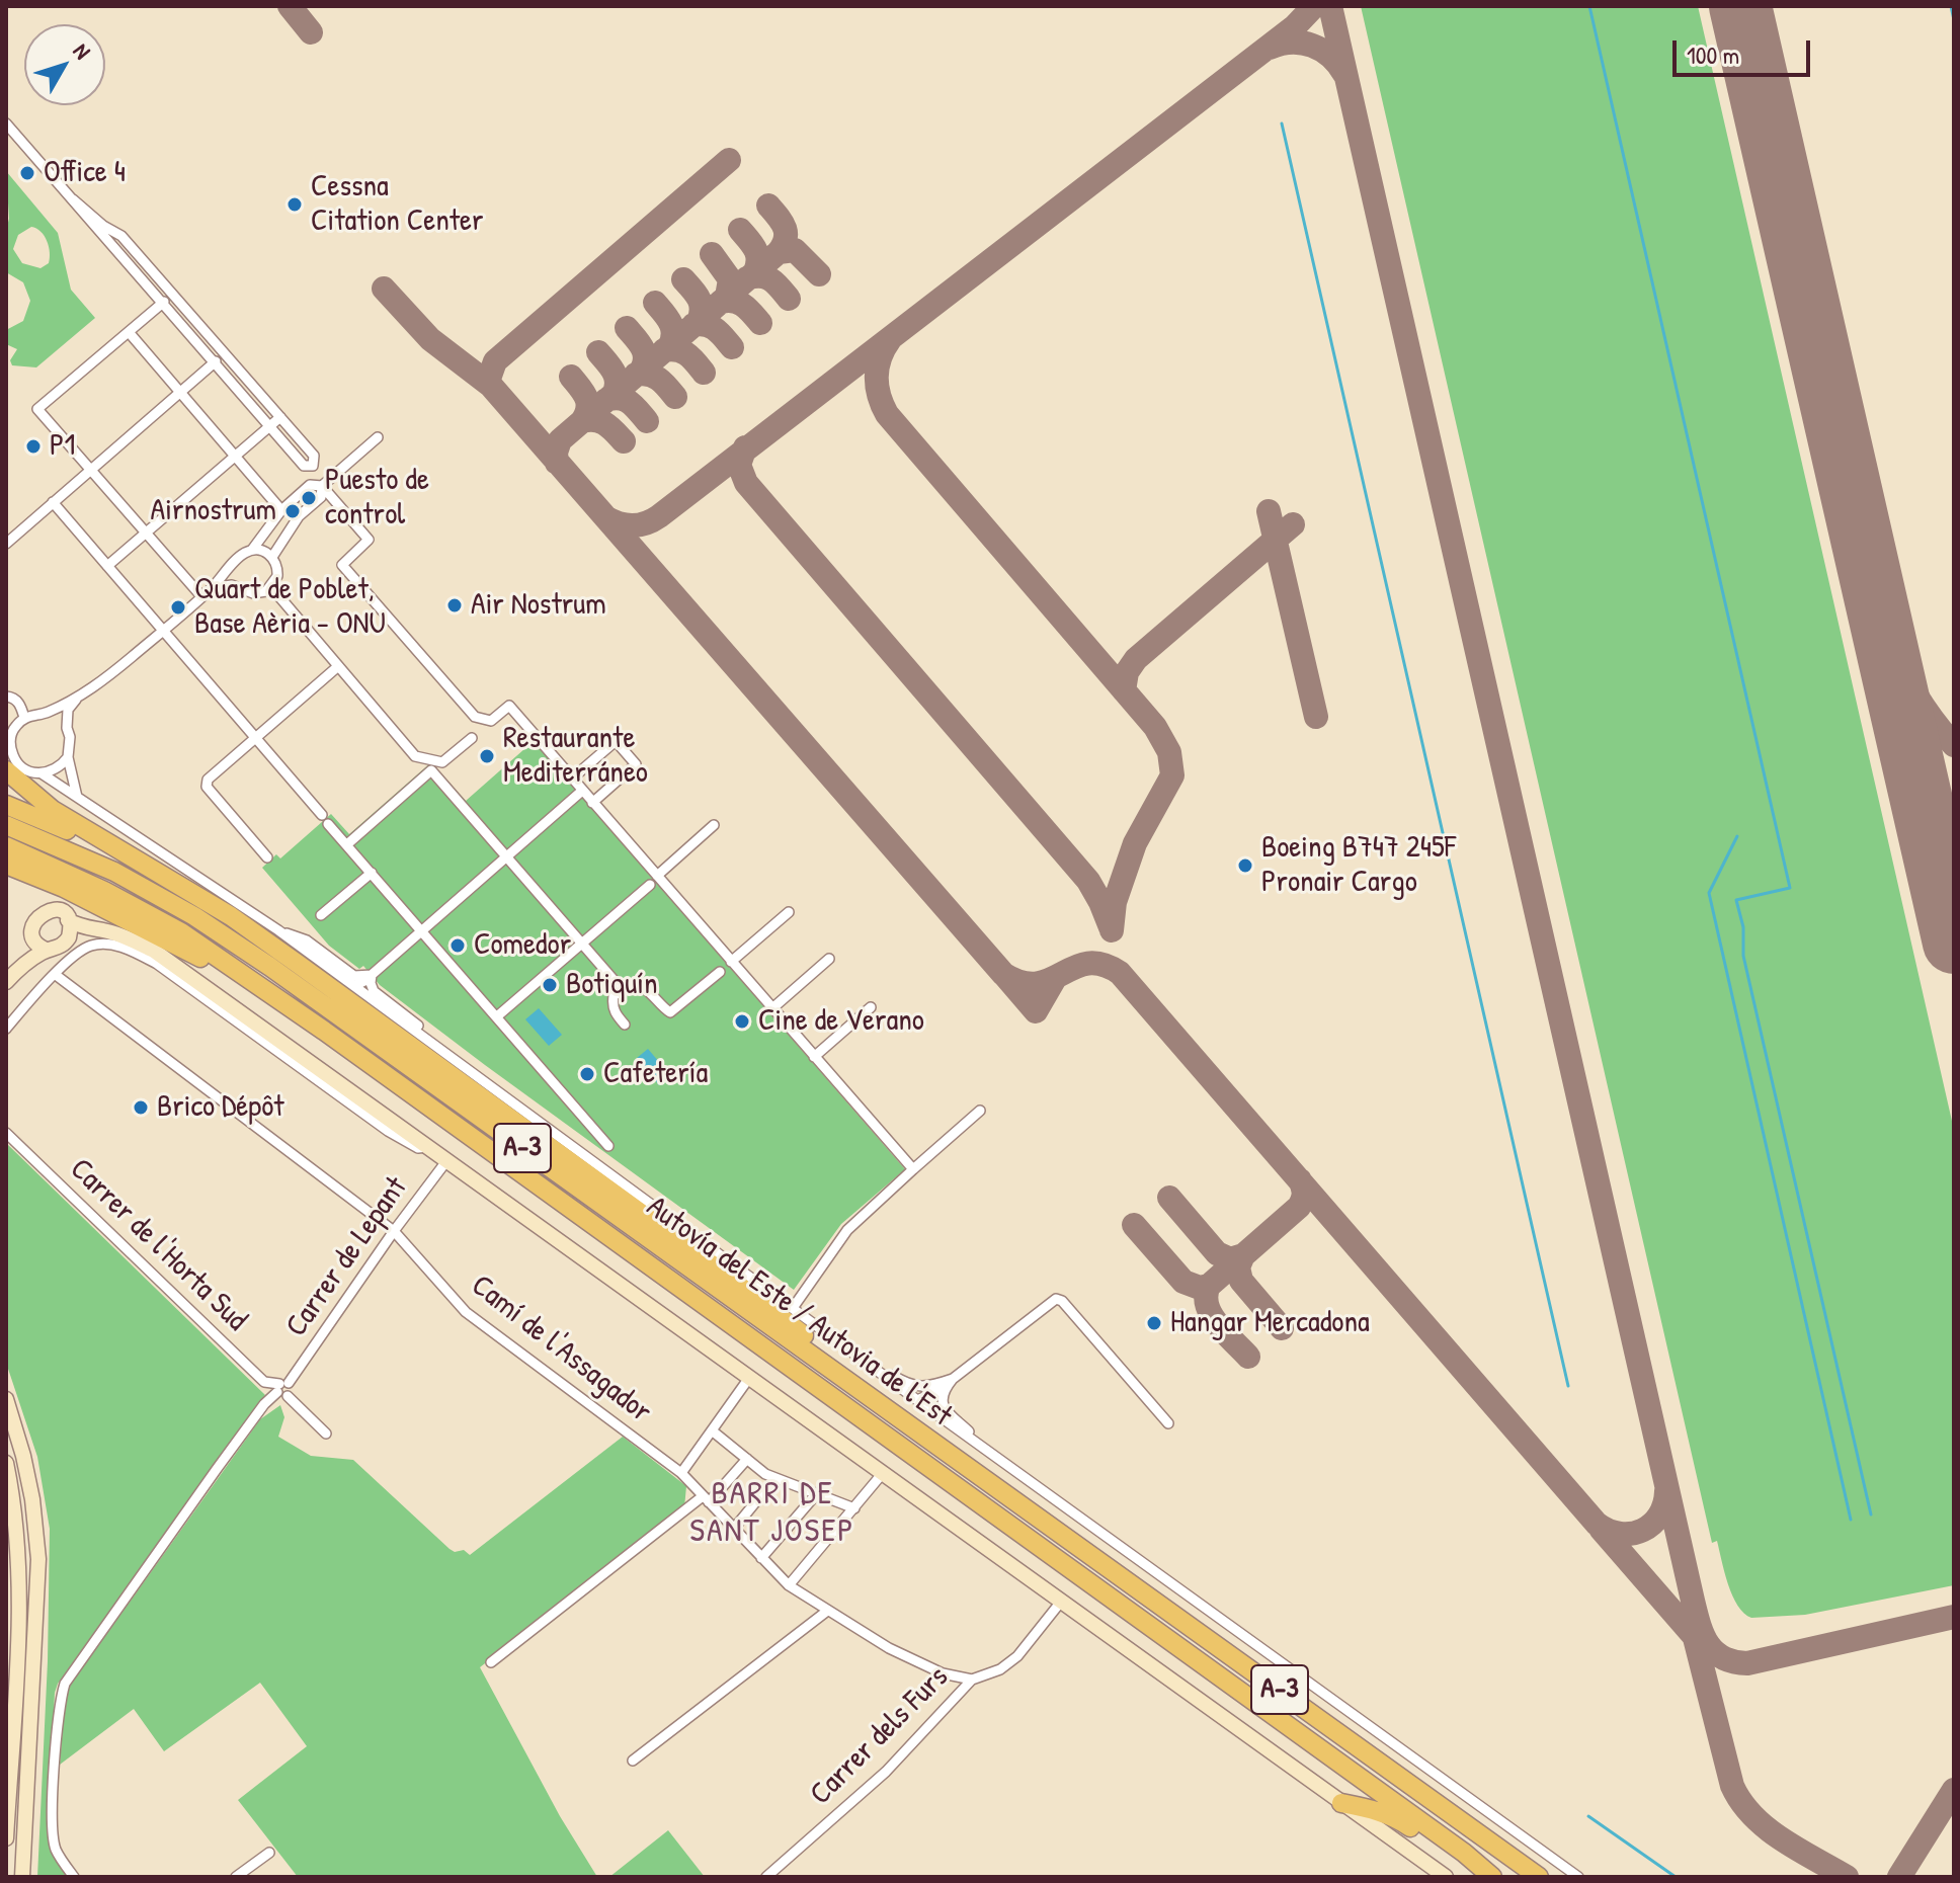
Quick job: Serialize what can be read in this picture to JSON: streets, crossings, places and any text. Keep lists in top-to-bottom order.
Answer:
{
  "streets": {
    "highway": ["A-3", "Autovía del Este / Autovia de l'Est"],
    "street": [
      "Carrer de l'Horta Sud",
      "Carrer de Lepant",
      "Camí de l'Assagador",
      "Carrer dels Furs"
    ]
  },
  "crossings": [
    ["Carrer de l'Horta Sud", "Carrer de Lepant"],
    ["Carrer de Lepant", "Camí de l'Assagador"],
    ["Camí de l'Assagador", "Carrer dels Furs"]
  ],
  "districts": ["BARRI DE SANT JOSEP"],
  "places": [
    "Office 4",
    "Cessna Citation Center",
    "P1",
    "Puesto de control",
    "Airnostrum",
    "Air Nostrum",
    "Quart de Poblet, Base Aèria - ONU",
    "Restaurante Mediterráneo",
    "Boeing B747 245F Pronair Cargo",
    "Comedor",
    "Botiquín",
    "Cine de Verano",
    "Cafetería",
    "Brico Dépôt",
    "Hangar Mercadona"
  ],
  "scale_bar": "100 m",
  "north": "top right"
}
